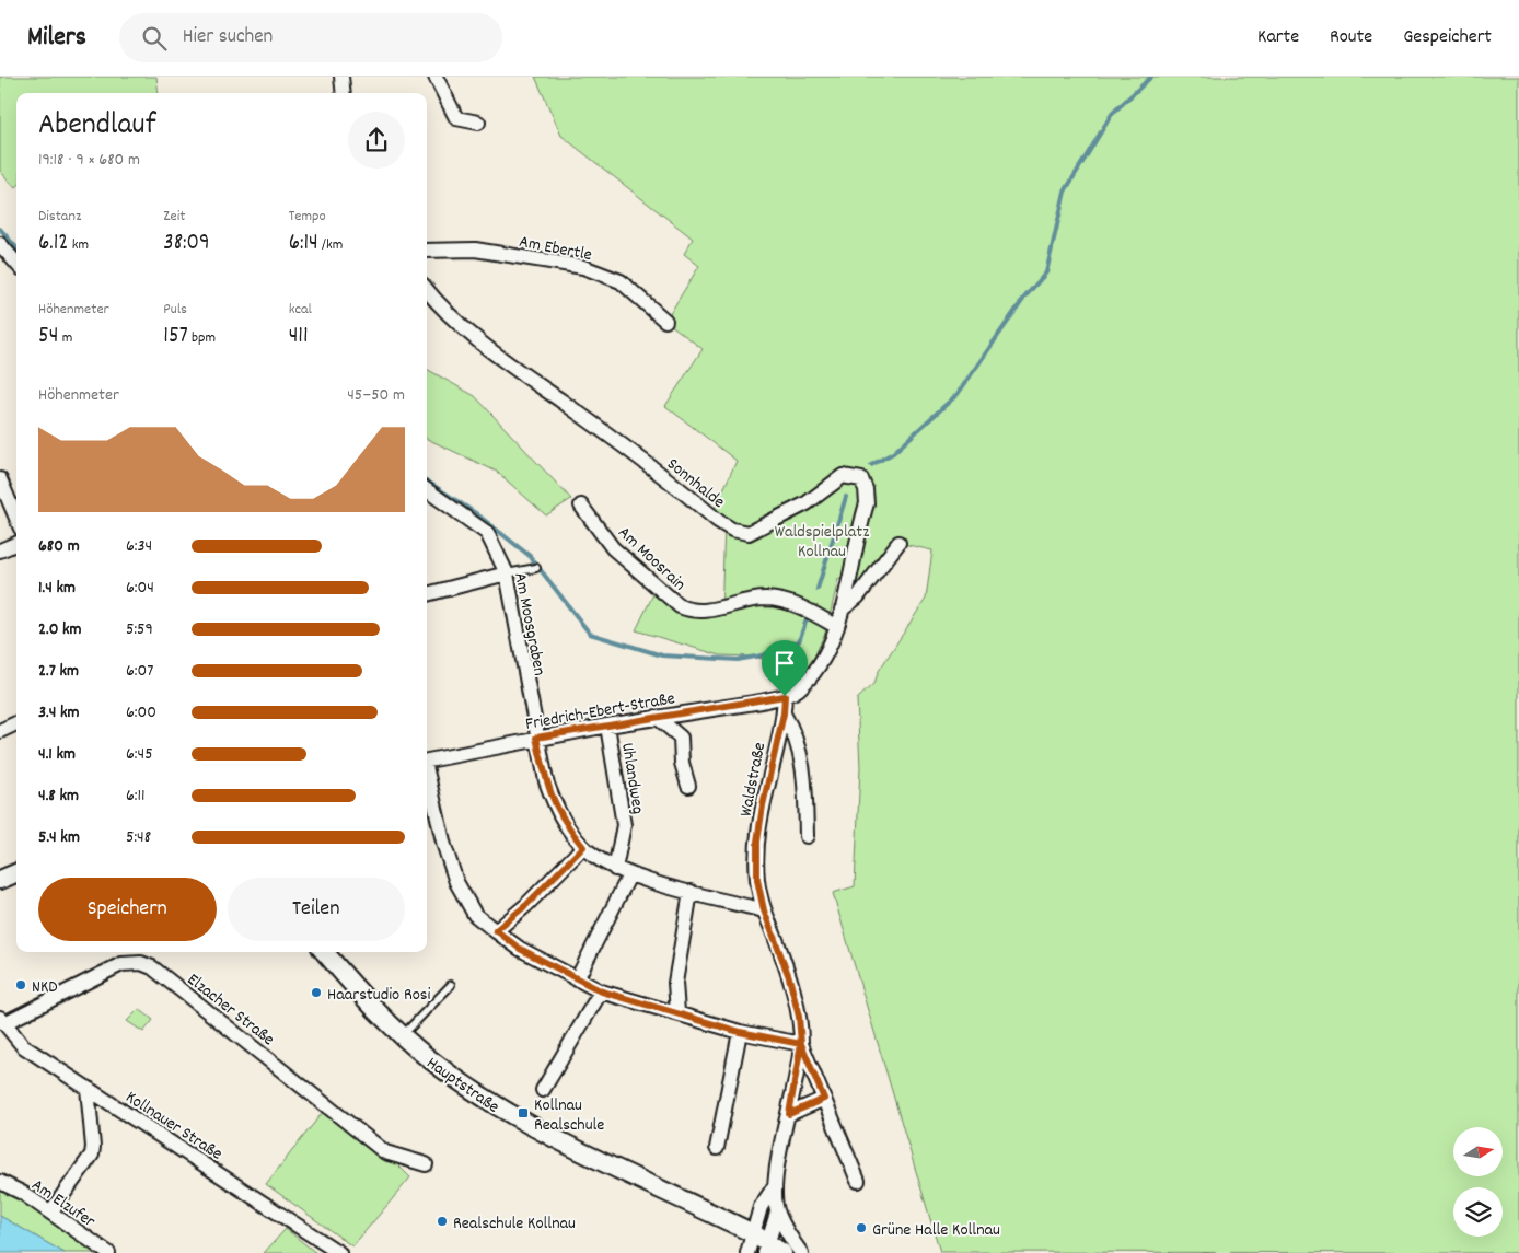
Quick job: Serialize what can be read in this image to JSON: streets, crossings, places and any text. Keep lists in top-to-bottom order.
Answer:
{
  "streets": {
    "street": [
      "Am Ebertle",
      "Sonnhalde",
      "Am Moosrain",
      "Am Moosgraben",
      "Friedrich-Ebert-Straße",
      "Uhlandweg",
      "Waldstraße",
      "Elzacher Straße",
      "Hauptstraße",
      "Kollnauer Straße",
      "Am Elzufer"
    ]
  },
  "crossings": [
    ["Am Moosgraben", "Friedrich-Ebert-Straße"],
    ["Am Moosgraben", "Uhlandweg"],
    ["Am Moosgraben", "Waldstraße"],
    ["Friedrich-Ebert-Straße", "Uhlandweg"],
    ["Friedrich-Ebert-Straße", "Waldstraße"],
    ["Waldstraße", "Hauptstraße"],
    ["Elzacher Straße", "Kollnauer Straße"]
  ],
  "parks": ["Waldspielplatz Kollnau"],
  "places": {
    "other": [
      "NKD",
      "Haarstudio Rosi",
      "Realschule Kollnau",
      "Grüne Halle Kollnau"
    ],
    "transit": ["Kollnau Realschule"]
  },
  "north": "right",
  "page": {
    "header": "Milers",
    "search": "Hier suchen",
    "nav": ["Karte", "Route", "Gespeichert"],
    "heading": ["Abendlauf", "19:18 · 9 × 680 m"],
    "stats": [
      ["Distanz", "6.12 km"],
      ["Zeit", "38:09"],
      ["Tempo", "6:14 /km"],
      ["Höhenmeter", "54 m"],
      ["Puls", "157 bpm"],
      ["kcal", "411"]
    ],
    "chart": ["Höhenmeter", "45–50 m"],
    "list": [
      {
        "name": "680 m",
        "note": "6:34"
      },
      {
        "name": "1.4 km",
        "note": "6:04"
      },
      {
        "name": "2.0 km",
        "note": "5:59"
      },
      {
        "name": "2.7 km",
        "note": "6:07"
      },
      {
        "name": "3.4 km",
        "note": "6:00"
      },
      {
        "name": "4.1 km",
        "note": "6:45"
      },
      {
        "name": "4.8 km",
        "note": "6:11"
      },
      {
        "name": "5.4 km",
        "note": "5:48"
      }
    ],
    "buttons": ["Speichern", "Teilen"]
  }
}
